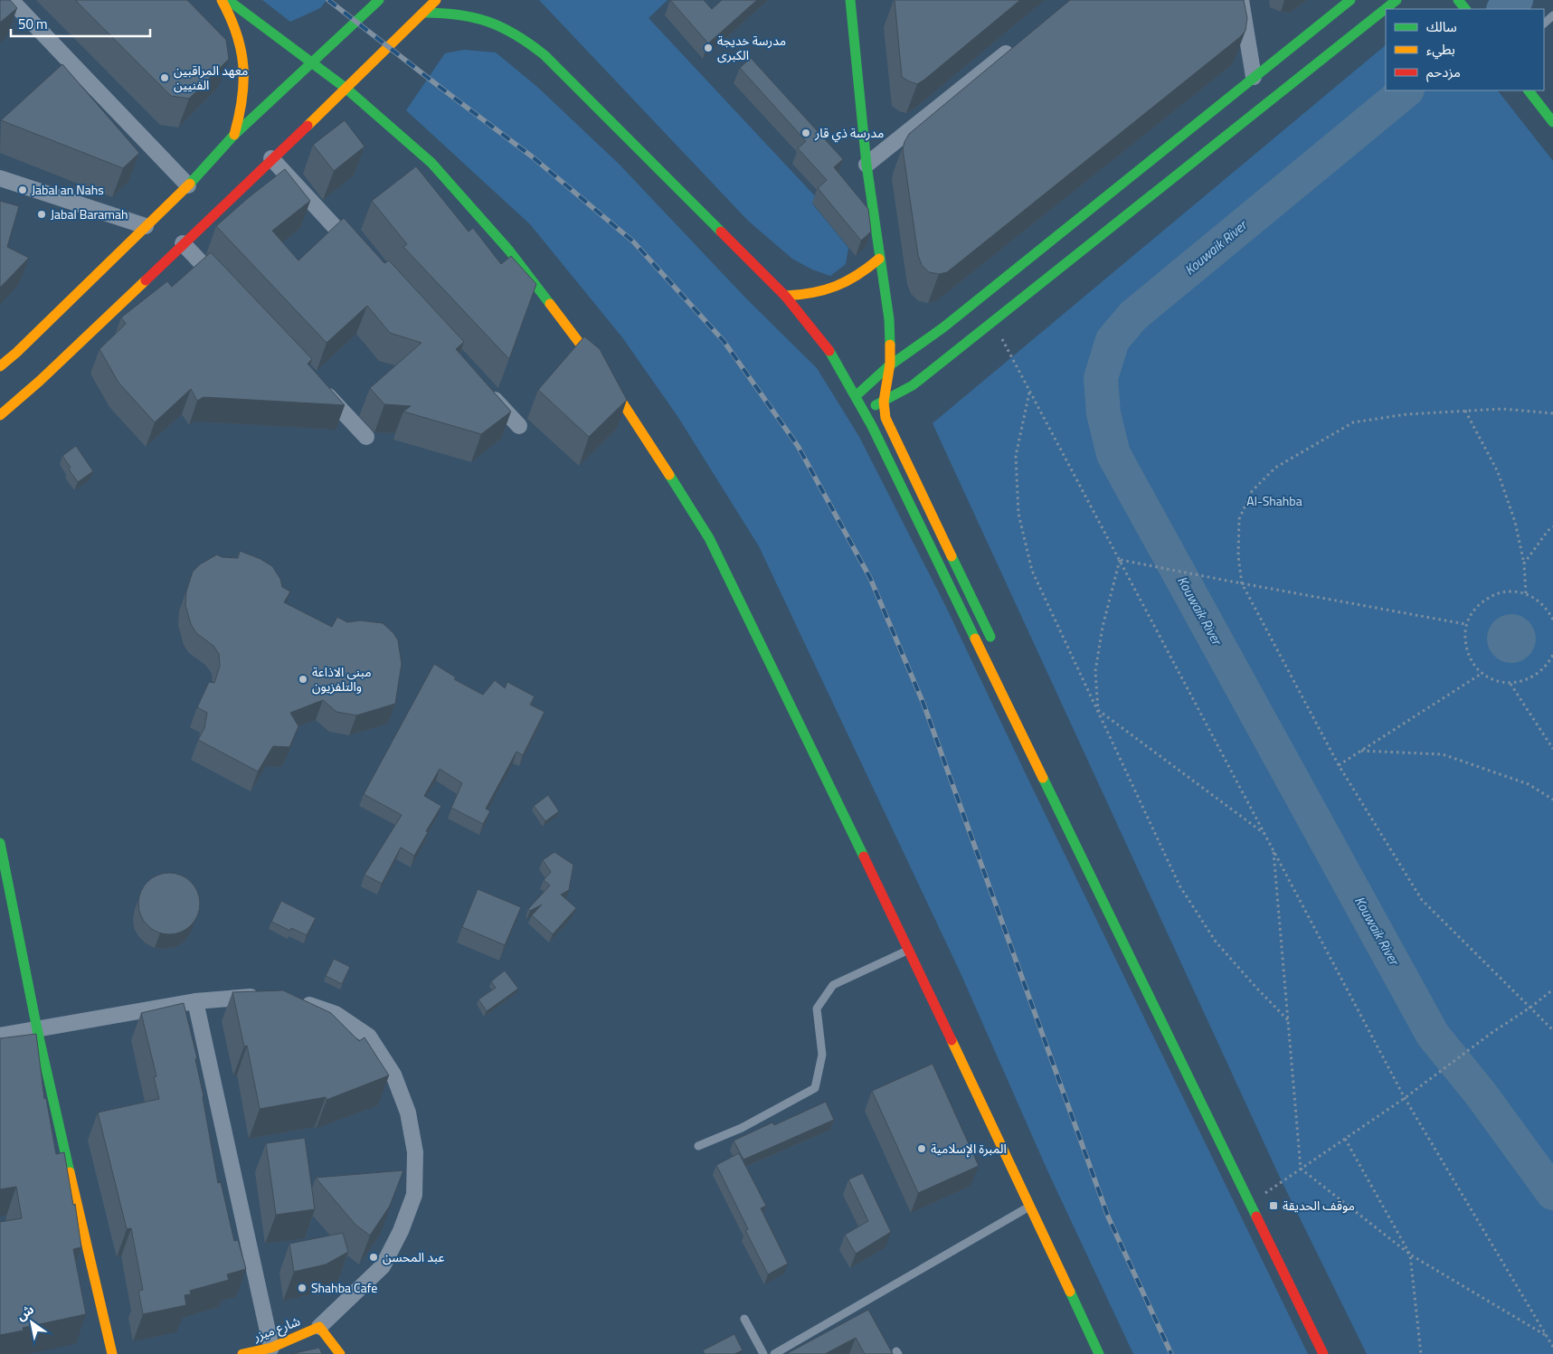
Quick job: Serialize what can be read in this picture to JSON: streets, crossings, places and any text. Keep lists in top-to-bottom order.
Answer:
{
  "streets": {
    "main road": ["شارع ميزر"]
  },
  "water": ["Kouwaik River"],
  "parks": ["Al-Shahba"],
  "places": {
    "other": [
      "مدرسة خديجة الكبرى",
      "معهد المراقبين الفنيين",
      "مدرسة ذي قار",
      "Jabal an Nahs",
      "Jabal Baramah",
      "مبنى الاذاعة والتلفزيون",
      "المبرة الإسلامية",
      "عبد المحسن",
      "Shahba Cafe"
    ],
    "transit": ["موقف الحديقة"]
  },
  "legend": ["سالك", "بطيء", "مزدحم"],
  "scale_bar": "50 m",
  "north": "top left"
}
